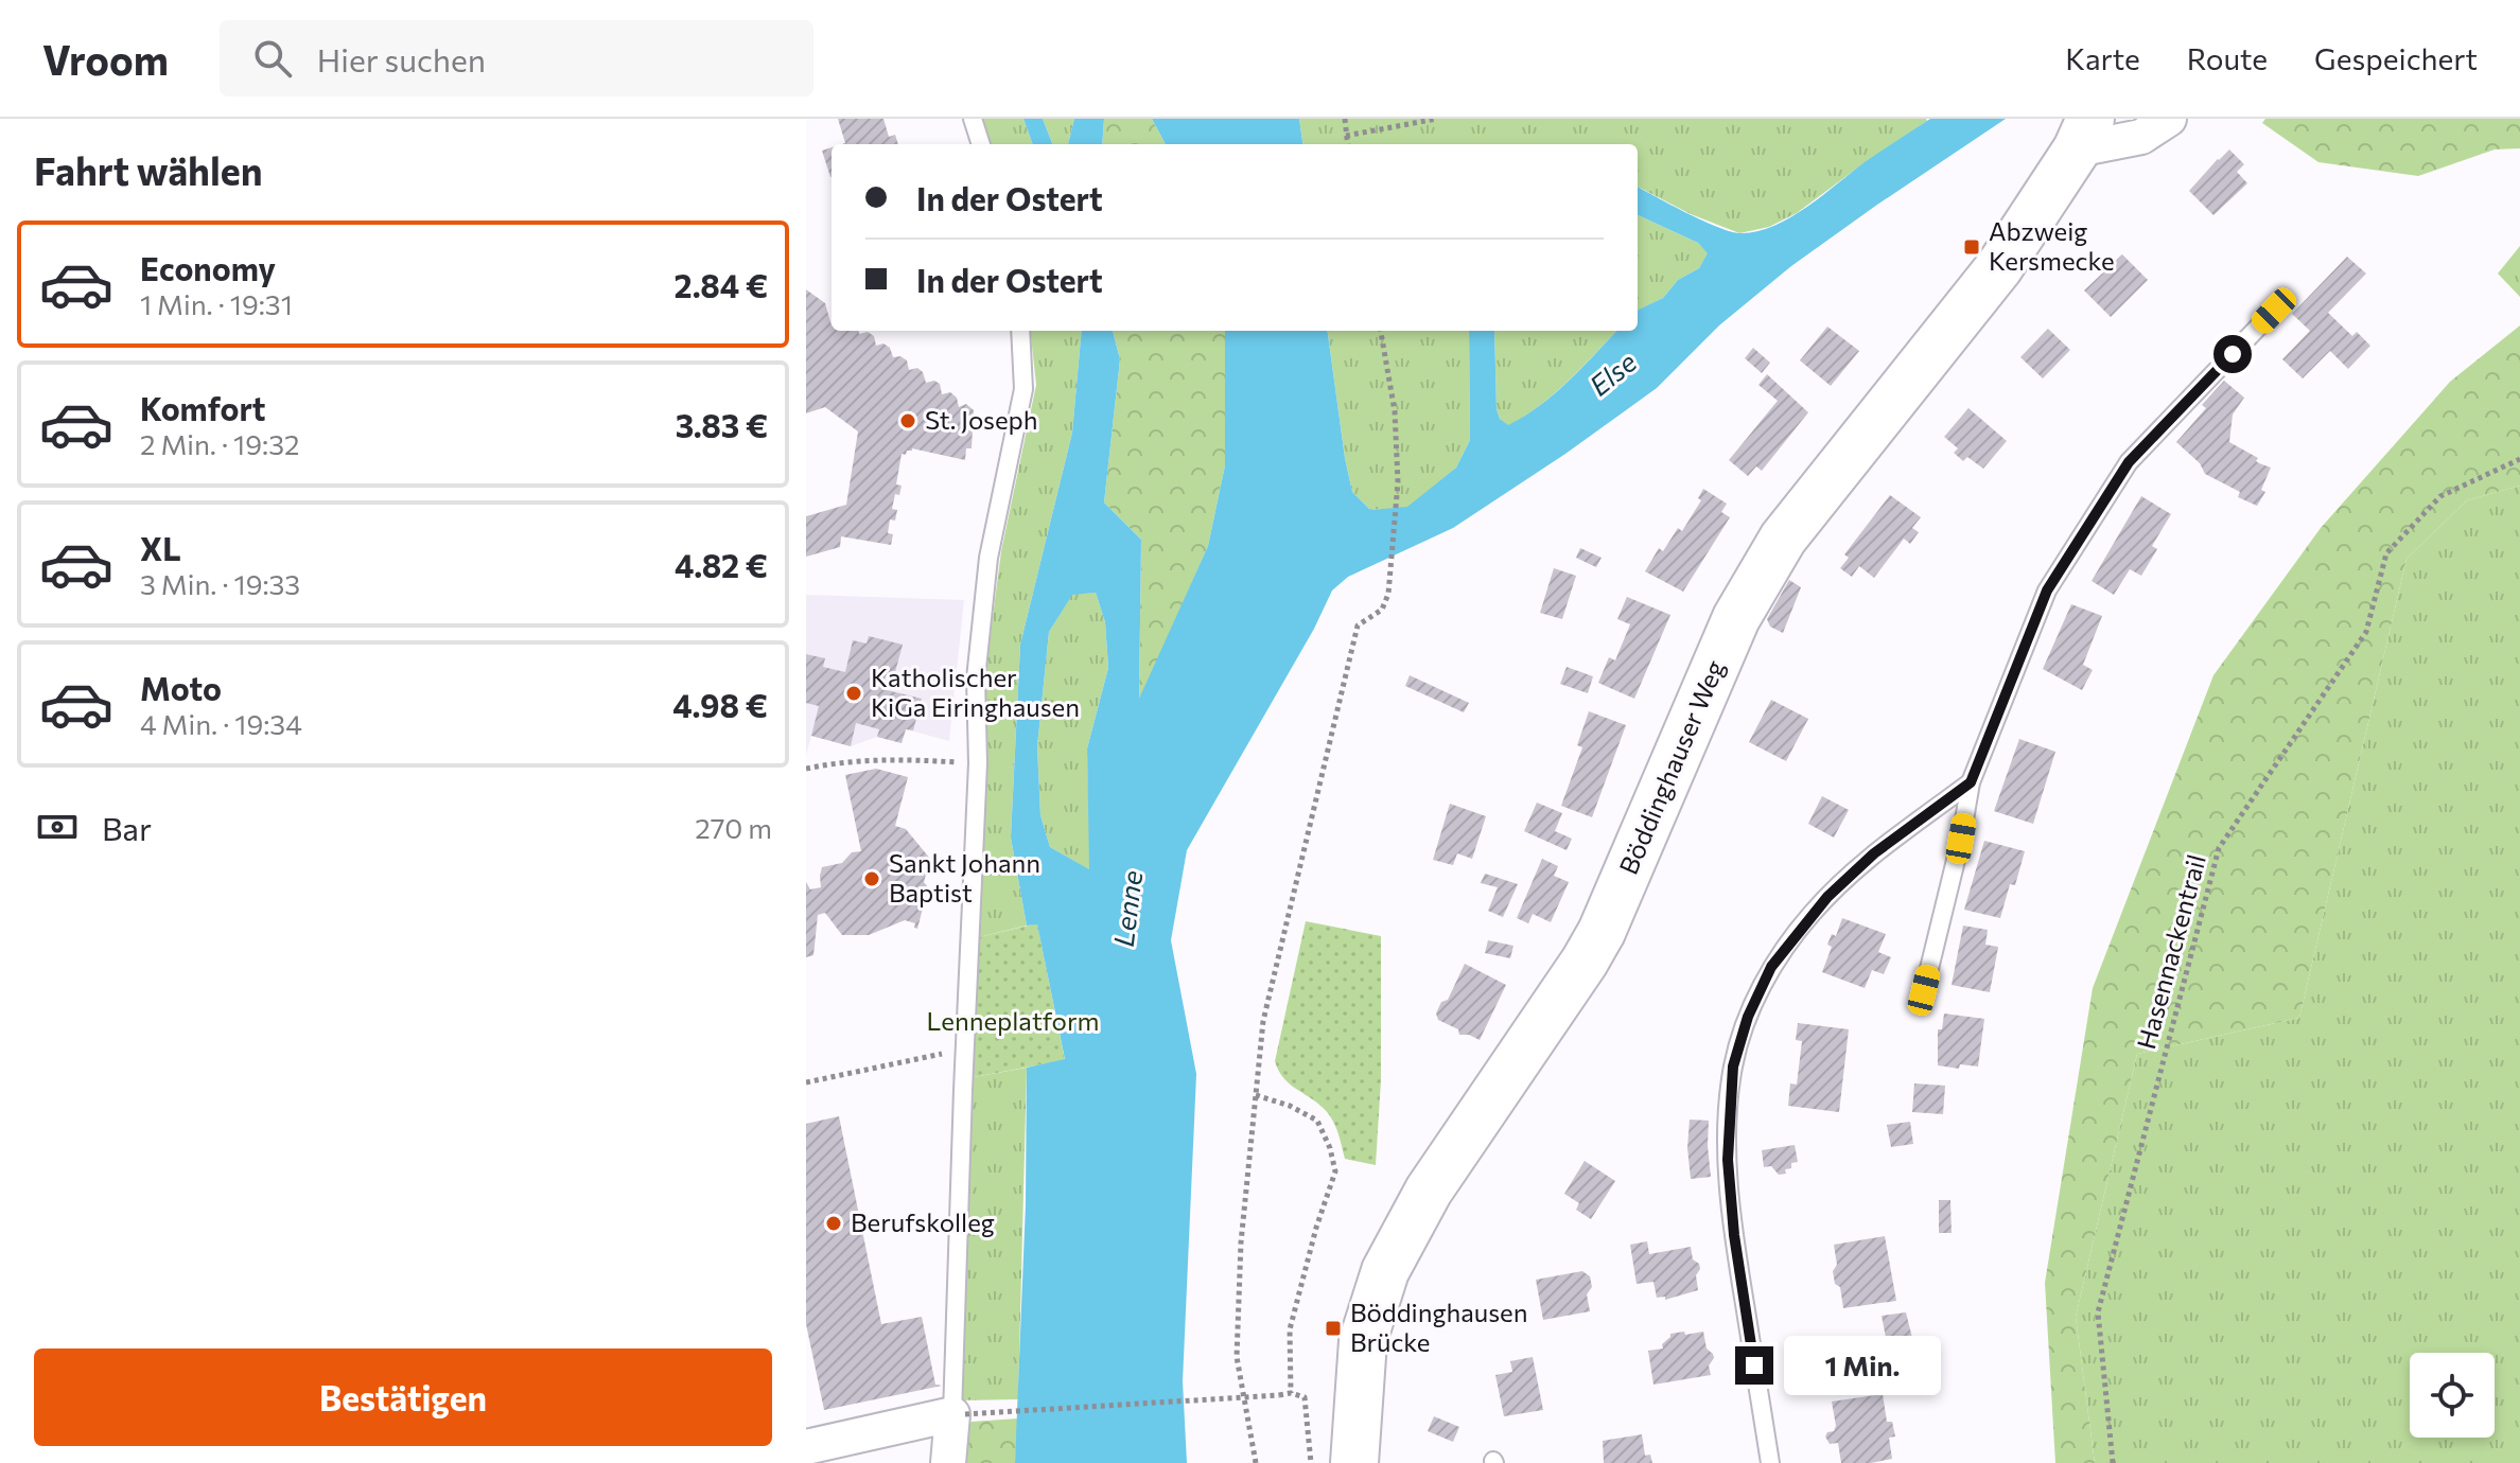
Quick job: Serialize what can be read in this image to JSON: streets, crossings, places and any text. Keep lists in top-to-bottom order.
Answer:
{
  "streets": {
    "street": ["Böddinghauser Weg"],
    "path": ["Hasennackentrail"]
  },
  "water": ["Else", "Lenne"],
  "parks": ["Lenneplatform"],
  "places": {
    "transit": ["Abzweig Kersmecke", "Böddinghausen Brücke"],
    "other": [
      "St. Joseph",
      "Katholischer KiGa Eiringhausen",
      "Sankt Johann Baptist",
      "Berufskolleg"
    ]
  },
  "page": {
    "header": "Vroom",
    "search": "Hier suchen",
    "nav": ["Karte", "Route", "Gespeichert"],
    "heading": "Fahrt wählen",
    "banner": ["In der Ostert", "In der Ostert"],
    "list": [
      {
        "name": "Economy",
        "note": "1 Min. · 19:31",
        "value": "2.84 €"
      },
      {
        "name": "Komfort",
        "note": "2 Min. · 19:32",
        "value": "3.83 €"
      },
      {
        "name": "XL",
        "note": "3 Min. · 19:33",
        "value": "4.82 €"
      },
      {
        "name": "Moto",
        "note": "4 Min. · 19:34",
        "value": "4.98 €"
      }
    ],
    "pay": ["Bar", "270 m"],
    "buttons": "Bestätigen",
    "bubble": "1 Min."
  }
}
